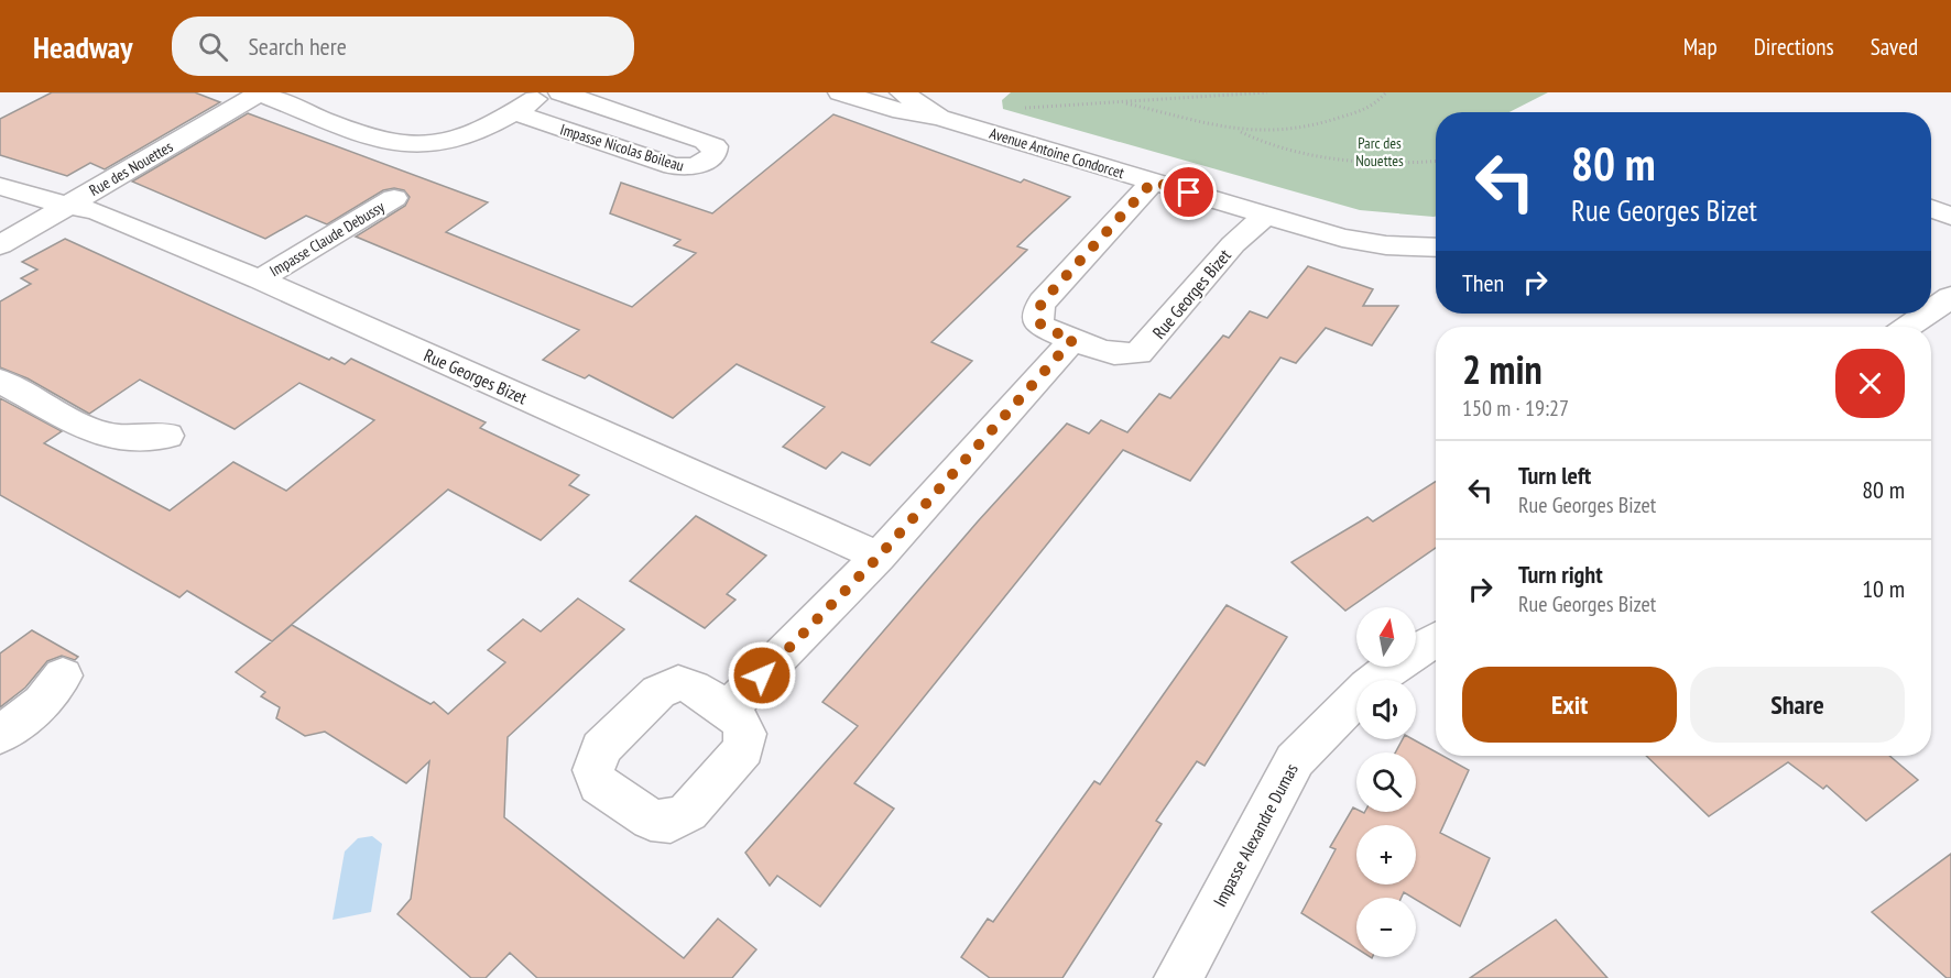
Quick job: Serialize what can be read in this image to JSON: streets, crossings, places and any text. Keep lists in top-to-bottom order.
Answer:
{
  "streets": {
    "street": [
      "Impasse Nicolas Boileau",
      "Avenue Antoine Condorcet",
      "Rue des Nouettes",
      "Impasse Claude Debussy",
      "Rue Georges Bizet",
      "Impasse Alexandre Dumas"
    ]
  },
  "crossings": [
    ["Avenue Antoine Condorcet", "Rue Georges Bizet"],
    ["Rue des Nouettes", "Rue Georges Bizet"],
    ["Impasse Claude Debussy", "Rue Georges Bizet"]
  ],
  "parks": ["Parc des Nouettes"],
  "north": "top",
  "page": {
    "header": "Headway",
    "search": "Search here",
    "nav": ["Map", "Directions", "Saved"],
    "turn": ["80 m", "Rue Georges Bizet"],
    "then": "Then",
    "heading": ["2 min", "150 m · 19:27"],
    "list": [
      {
        "name": "Turn left",
        "note": "Rue Georges Bizet",
        "value": "80 m"
      },
      {
        "name": "Turn right",
        "note": "Rue Georges Bizet",
        "value": "10 m"
      }
    ],
    "map_buttons": ["+", "−"],
    "buttons": ["Exit", "Share"]
  }
}
